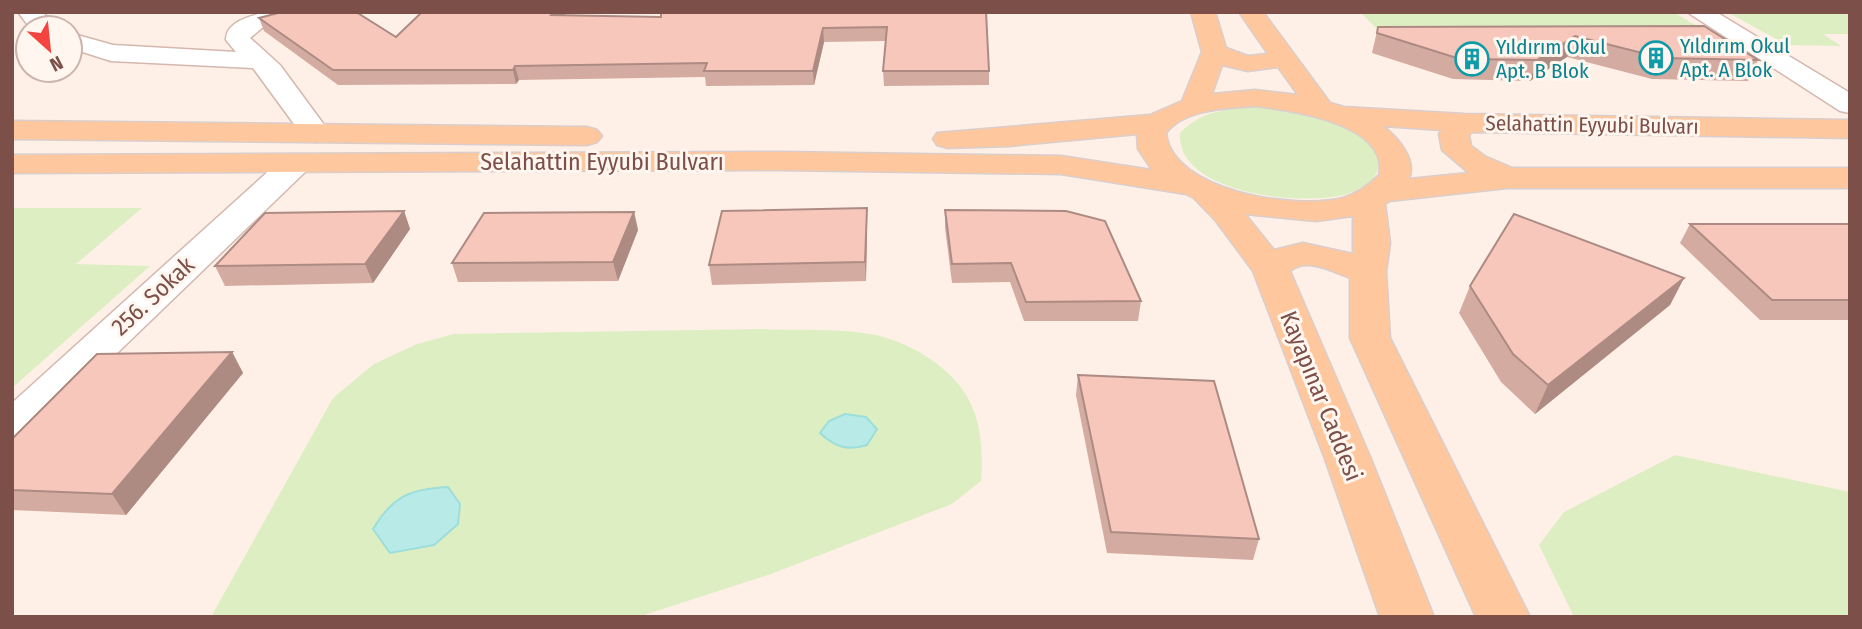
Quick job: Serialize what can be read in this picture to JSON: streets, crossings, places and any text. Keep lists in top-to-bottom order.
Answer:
{
  "streets": {
    "main road": ["Selahattin Eyyubi Bulvarı", "Kayapınar Caddesi"],
    "street": ["256. Sokak"]
  },
  "crossings": [
    ["Selahattin Eyyubi Bulvarı", "256. Sokak"],
    ["Selahattin Eyyubi Bulvarı", "Kayapınar Caddesi"]
  ],
  "places": {
    "building": ["Yıldırım Okul Apt. A Blok", "Yıldırım Okul Apt. B Blok"]
  },
  "north": "bottom right"
}
